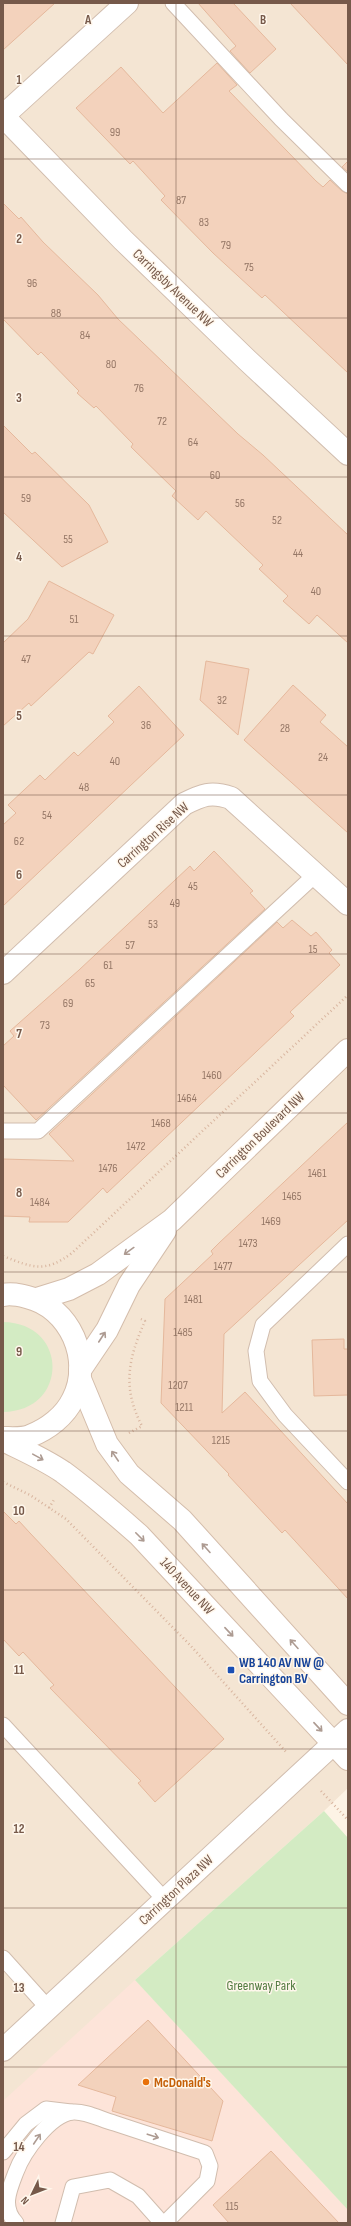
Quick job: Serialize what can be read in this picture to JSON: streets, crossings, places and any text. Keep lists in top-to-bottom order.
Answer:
{
  "streets": {
    "street": [
      "Carringsby Avenue NW",
      "Carrington Rise NW",
      "Carrington Boulevard NW",
      "140 Avenue NW",
      "Carrington Plaza NW"
    ]
  },
  "crossings": [
    ["Carrington Boulevard NW", "140 Avenue NW"],
    ["140 Avenue NW", "Carrington Plaza NW"]
  ],
  "parks": ["Greenway Park"],
  "places": {
    "transit": ["WB 140 AV NW @ Carrington BV"],
    "other": ["McDonald's"]
  },
  "house_numbers": [
    "99",
    "87",
    "83",
    "79",
    "75",
    "96",
    "88",
    "84",
    "80",
    "76",
    "72",
    "64",
    "60",
    "59",
    "56",
    "52",
    "55",
    "44",
    "40",
    "51",
    "47",
    "32",
    "36",
    "28",
    "24",
    "40",
    "48",
    "54",
    "62",
    "45",
    "49",
    "53",
    "57",
    "15",
    "61",
    "65",
    "69",
    "73",
    "1460",
    "1464",
    "1468",
    "1472",
    "1476",
    "1461",
    "1465",
    "1484",
    "1469",
    "1473",
    "1477",
    "1481",
    "1485",
    "1207",
    "1211",
    "1215",
    "115"
  ],
  "north": "bottom left",
  "grid": {
    "columns": ["A", "B"],
    "rows": [
      "1",
      "2",
      "3",
      "4",
      "5",
      "6",
      "7",
      "8",
      "9",
      "10",
      "11",
      "12",
      "13",
      "14"
    ]
  }
}
